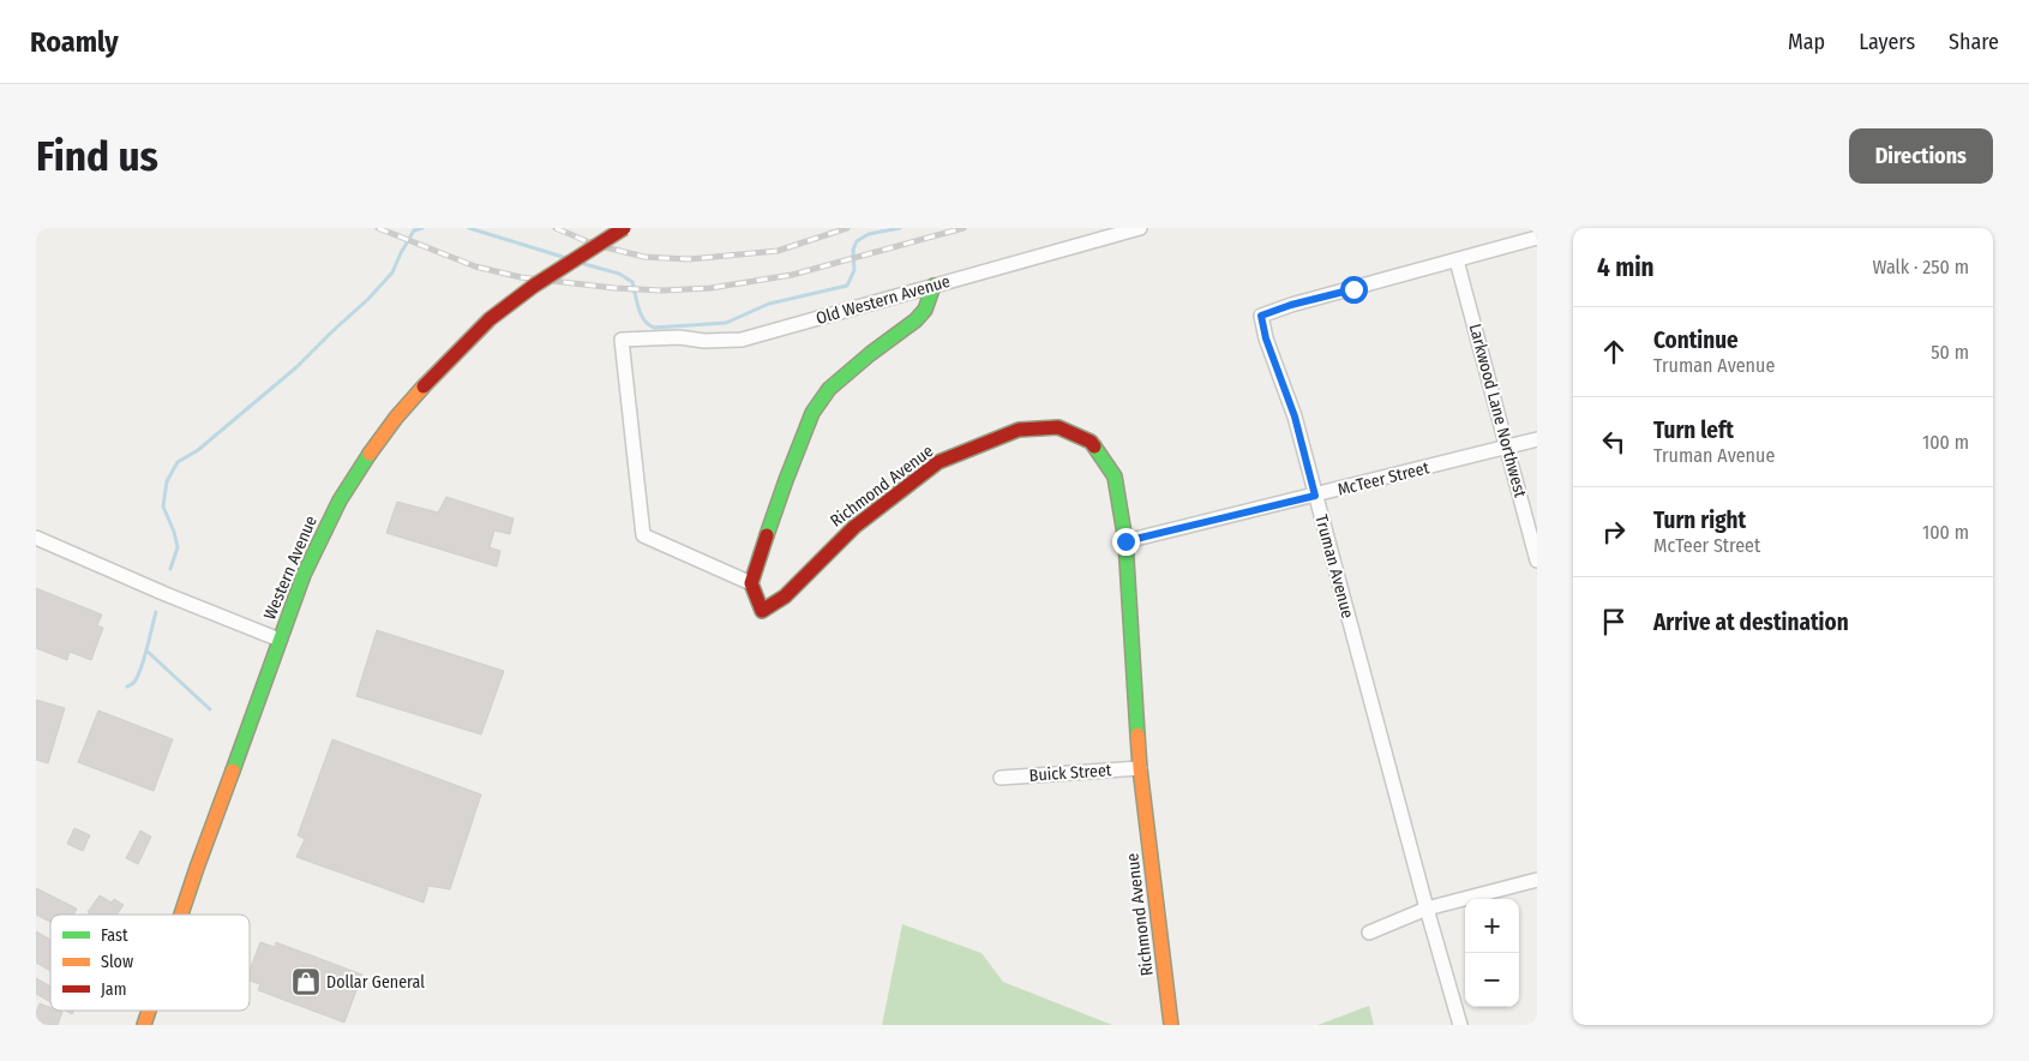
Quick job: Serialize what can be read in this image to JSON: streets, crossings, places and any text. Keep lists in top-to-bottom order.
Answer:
{
  "streets": {
    "street": [
      "Old Western Avenue",
      "Larkwood Lane Northwest",
      "McTeer Street",
      "Richmond Avenue",
      "Truman Avenue",
      "Western Avenue",
      "Buick Street"
    ]
  },
  "crossings": [
    ["Old Western Avenue", "Richmond Avenue"],
    ["Larkwood Lane Northwest", "McTeer Street"],
    ["Larkwood Lane Northwest", "Truman Avenue"],
    ["McTeer Street", "Richmond Avenue"],
    ["McTeer Street", "Truman Avenue"],
    ["Richmond Avenue", "Buick Street"]
  ],
  "places": {
    "shop": ["Dollar General"]
  },
  "legend": ["Fast", "Slow", "Jam"],
  "page": {
    "header": "Roamly",
    "nav": ["Map", "Layers", "Share"],
    "buttons": "Directions",
    "title": "Find us",
    "heading": ["4 min", "Walk · 250 m"],
    "list": [
      ["Continue", "Truman Avenue", "50 m"],
      ["Turn left", "Truman Avenue", "100 m"],
      ["Turn right", "McTeer Street", "100 m"],
      "Arrive at destination"
    ],
    "map_buttons": ["+", "−"]
  }
}
